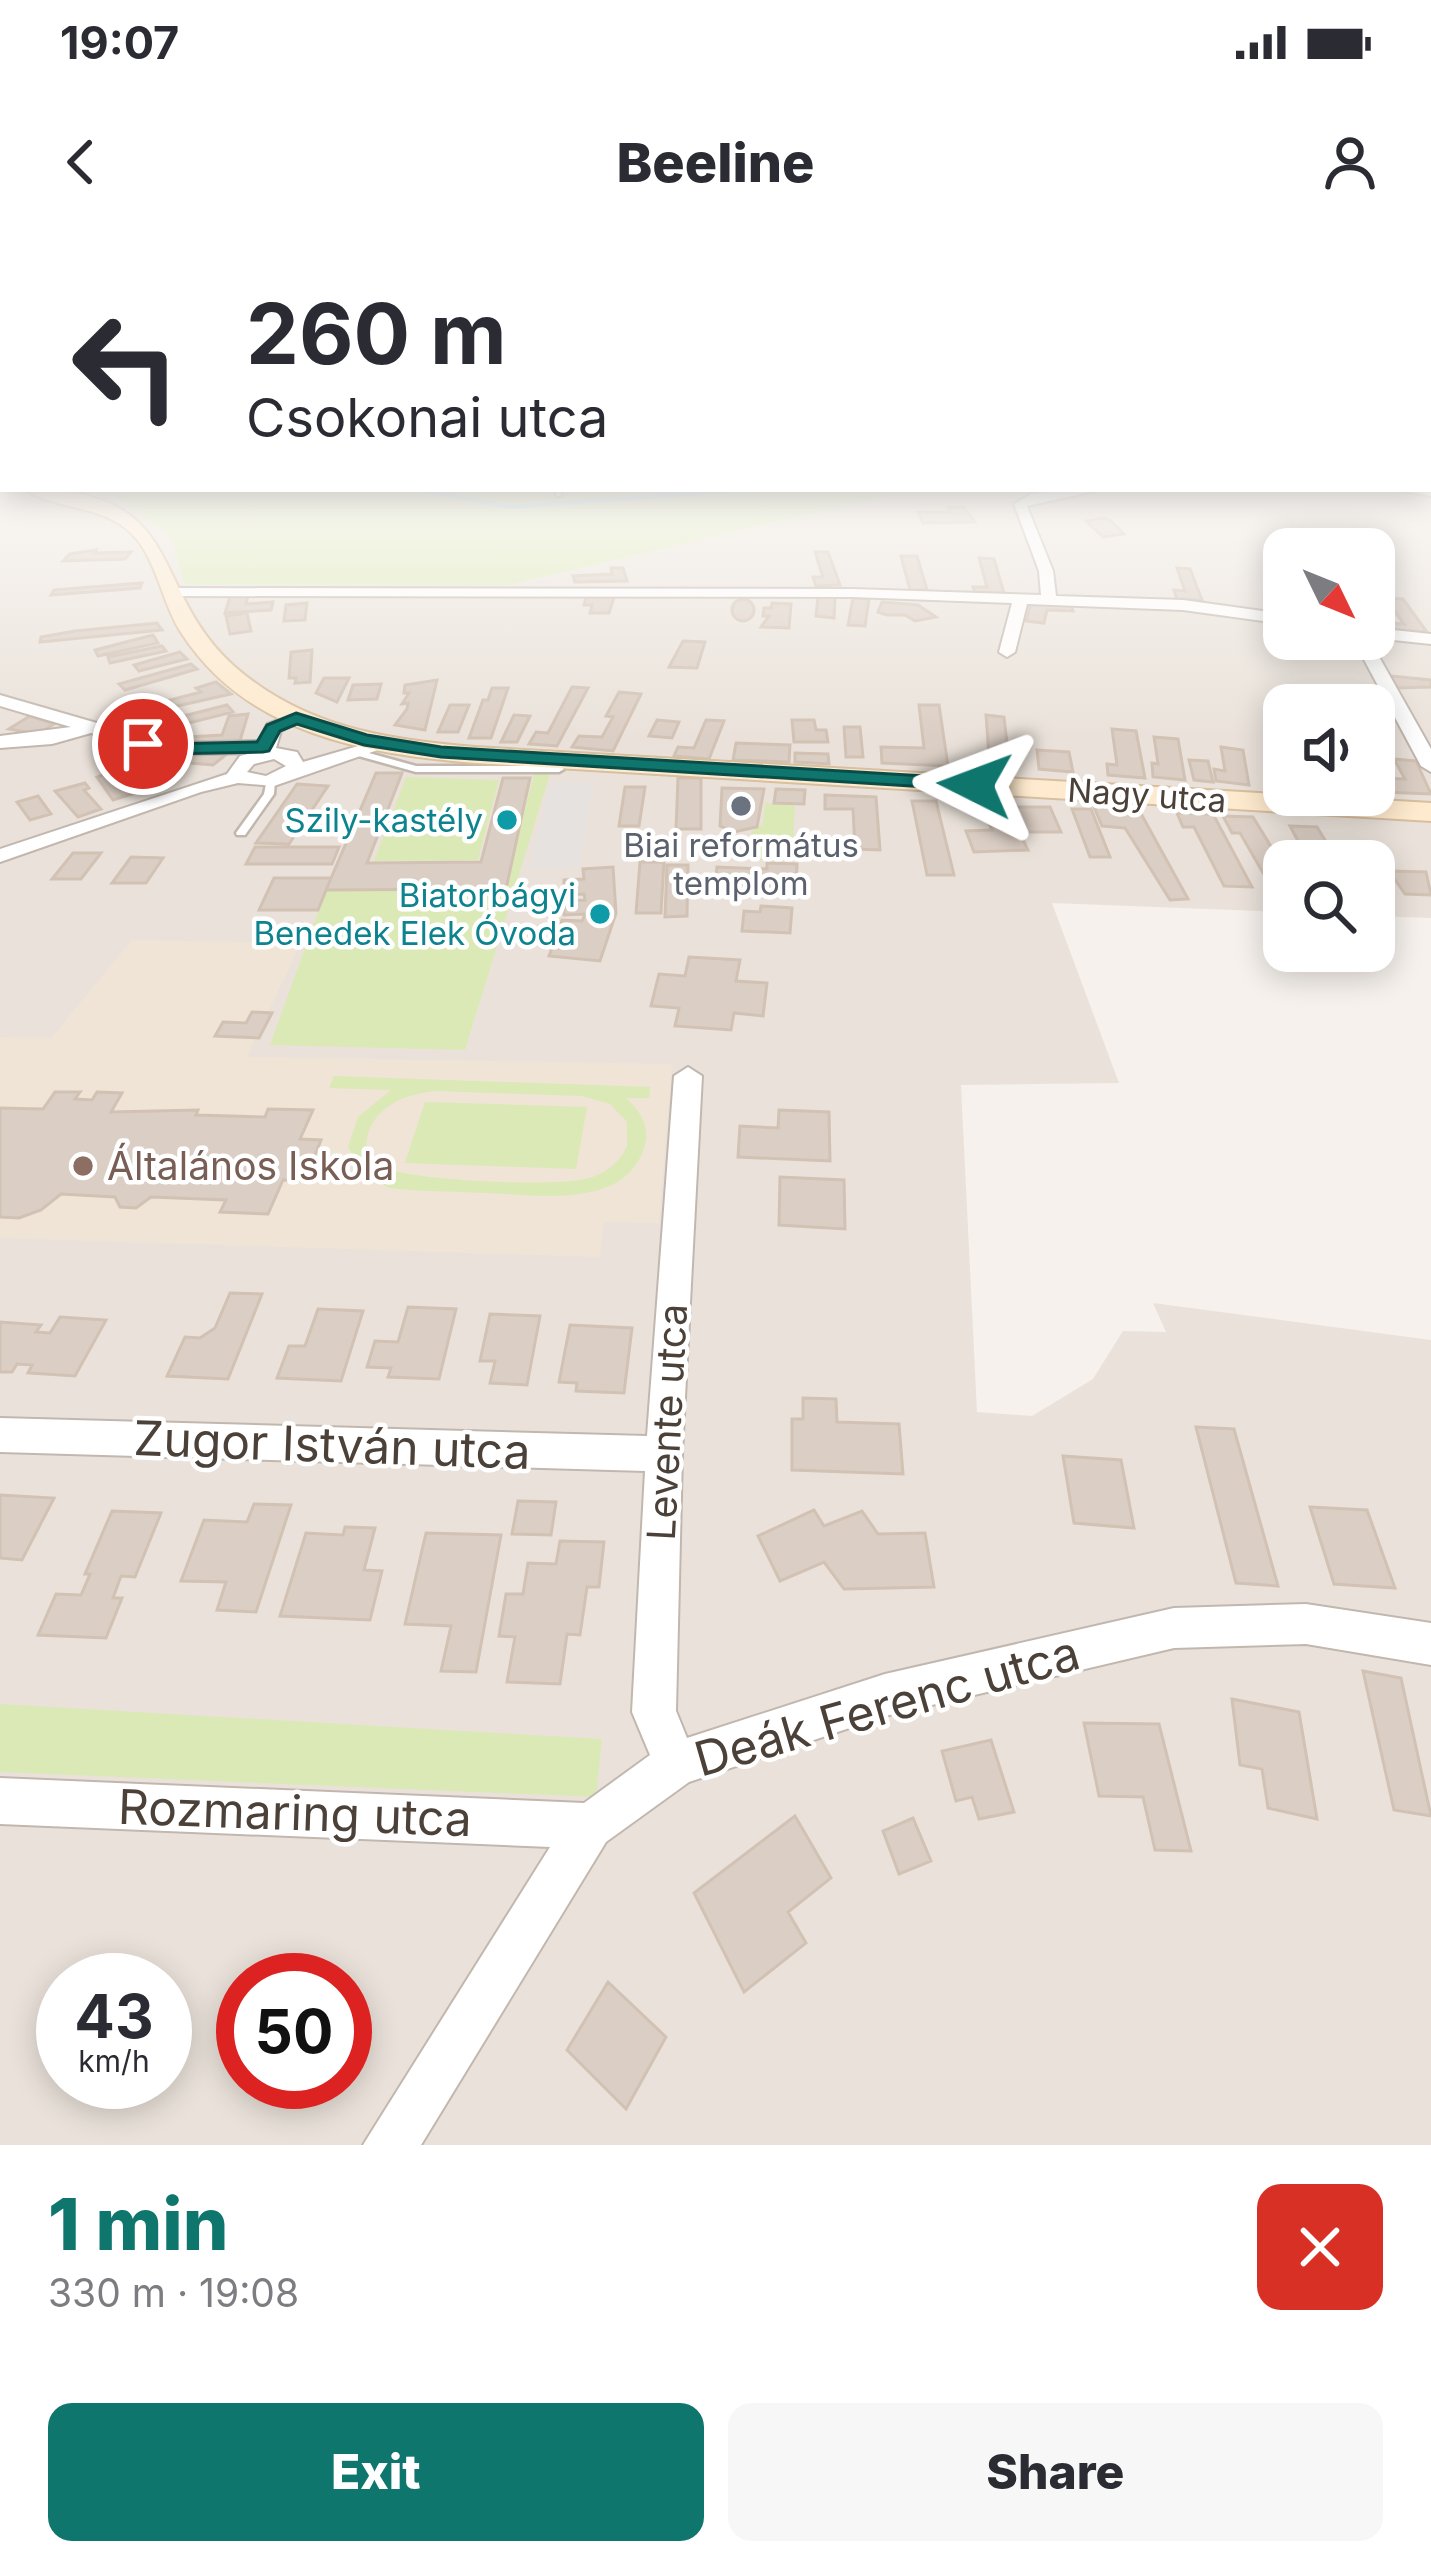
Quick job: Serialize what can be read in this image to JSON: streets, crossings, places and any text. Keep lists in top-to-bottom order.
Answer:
{
  "streets": {
    "main road": ["Nagy utca"],
    "street": [
      "Levente utca",
      "Zugor István utca",
      "Deák Ferenc utca",
      "Rozmaring utca"
    ]
  },
  "crossings": [
    ["Levente utca", "Zugor István utca"],
    ["Levente utca", "Deák Ferenc utca"],
    ["Deák Ferenc utca", "Rozmaring utca"]
  ],
  "places": [
    "Biai református templom",
    "Szily-kastély",
    "Biatorbágyi Benedek Elek Óvoda",
    "Általános Iskola"
  ],
  "north": "bottom right",
  "page": {
    "status": "19:07",
    "header": "Beeline",
    "turn": ["260 m", "Csokonai utca"],
    "speed": "43 km/h",
    "limit": "50",
    "heading": ["1 min", "330 m · 19:08"],
    "buttons": ["Exit", "Share"]
  }
}
